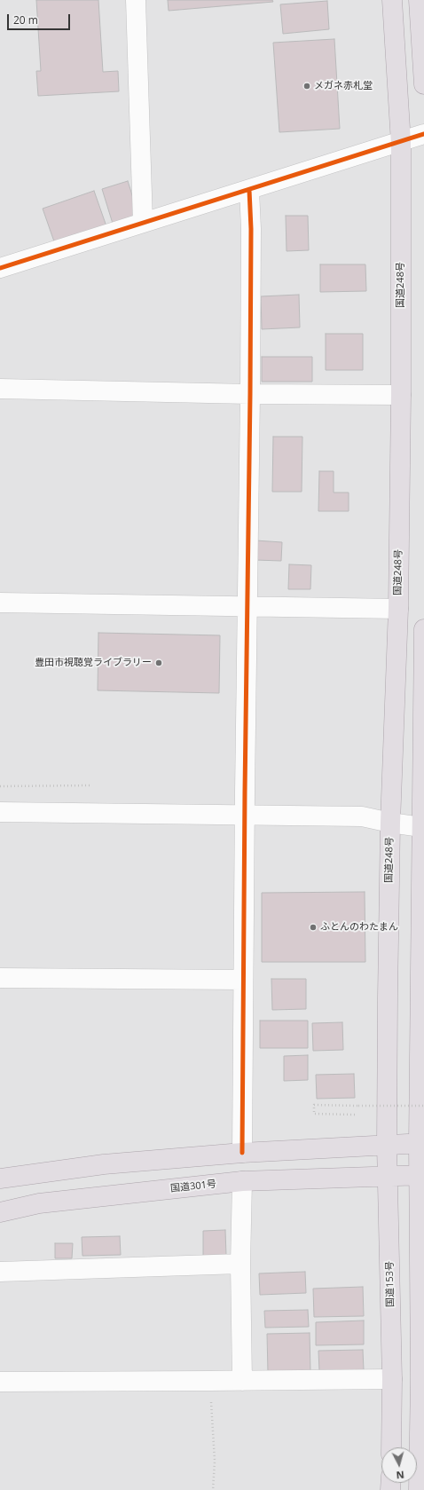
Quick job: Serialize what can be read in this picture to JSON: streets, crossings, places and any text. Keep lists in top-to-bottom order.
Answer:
{
  "streets": {
    "highway": ["国道248号", "国道301号", "国道153号"]
  },
  "crossings": [
    ["国道248号", "国道153号"],
    ["国道301号", "国道153号"]
  ],
  "places": ["メガネ赤札堂", "豊田市視聴覚ライブラリー", "ふとんのわたまん"],
  "scale_bar": "20 m",
  "north": "bottom"
}
